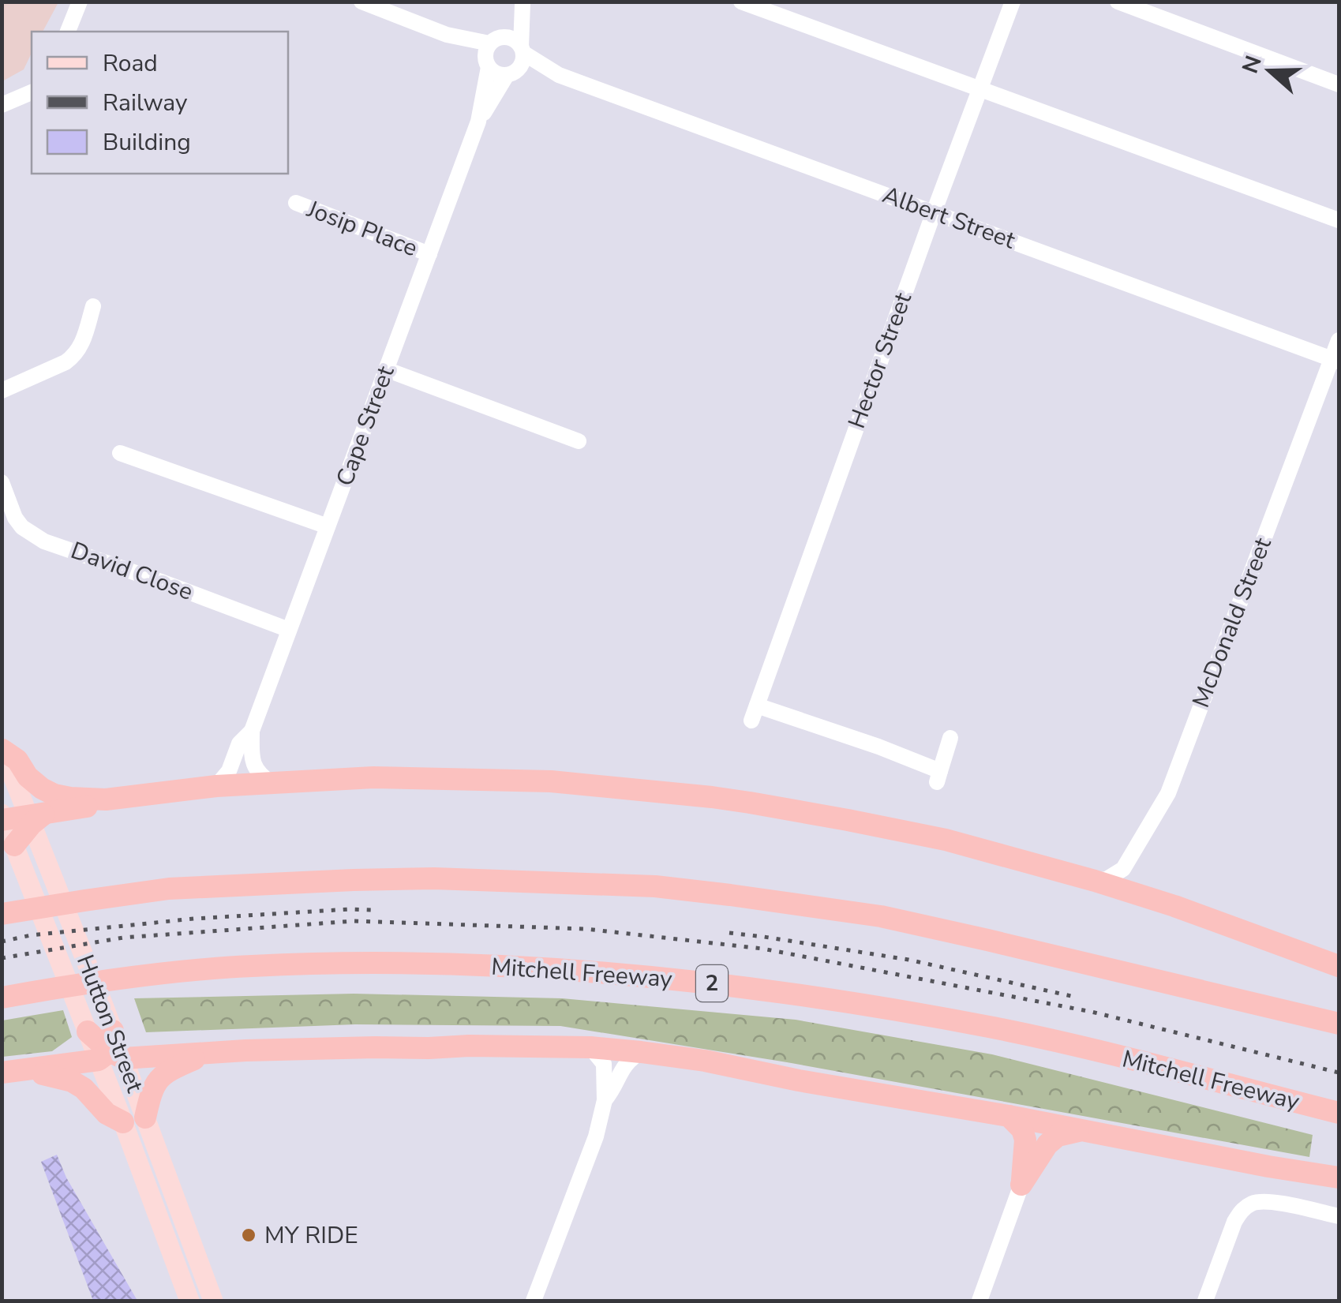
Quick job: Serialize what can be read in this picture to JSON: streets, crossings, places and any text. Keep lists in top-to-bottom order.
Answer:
{
  "streets": {
    "highway": ["Mitchell Freeway", "2"],
    "main road": ["Hutton Street"],
    "street": [
      "Albert Street",
      "Josip Place",
      "Hector Street",
      "Cape Street",
      "David Close",
      "McDonald Street"
    ]
  },
  "crossings": [
    ["Albert Street", "Hector Street"],
    ["Albert Street", "Cape Street"],
    ["Albert Street", "McDonald Street"],
    ["Josip Place", "Cape Street"],
    ["Cape Street", "David Close"]
  ],
  "places": ["MY RIDE"],
  "legend": ["Road", "Railway", "Building"],
  "north": "left"
}
